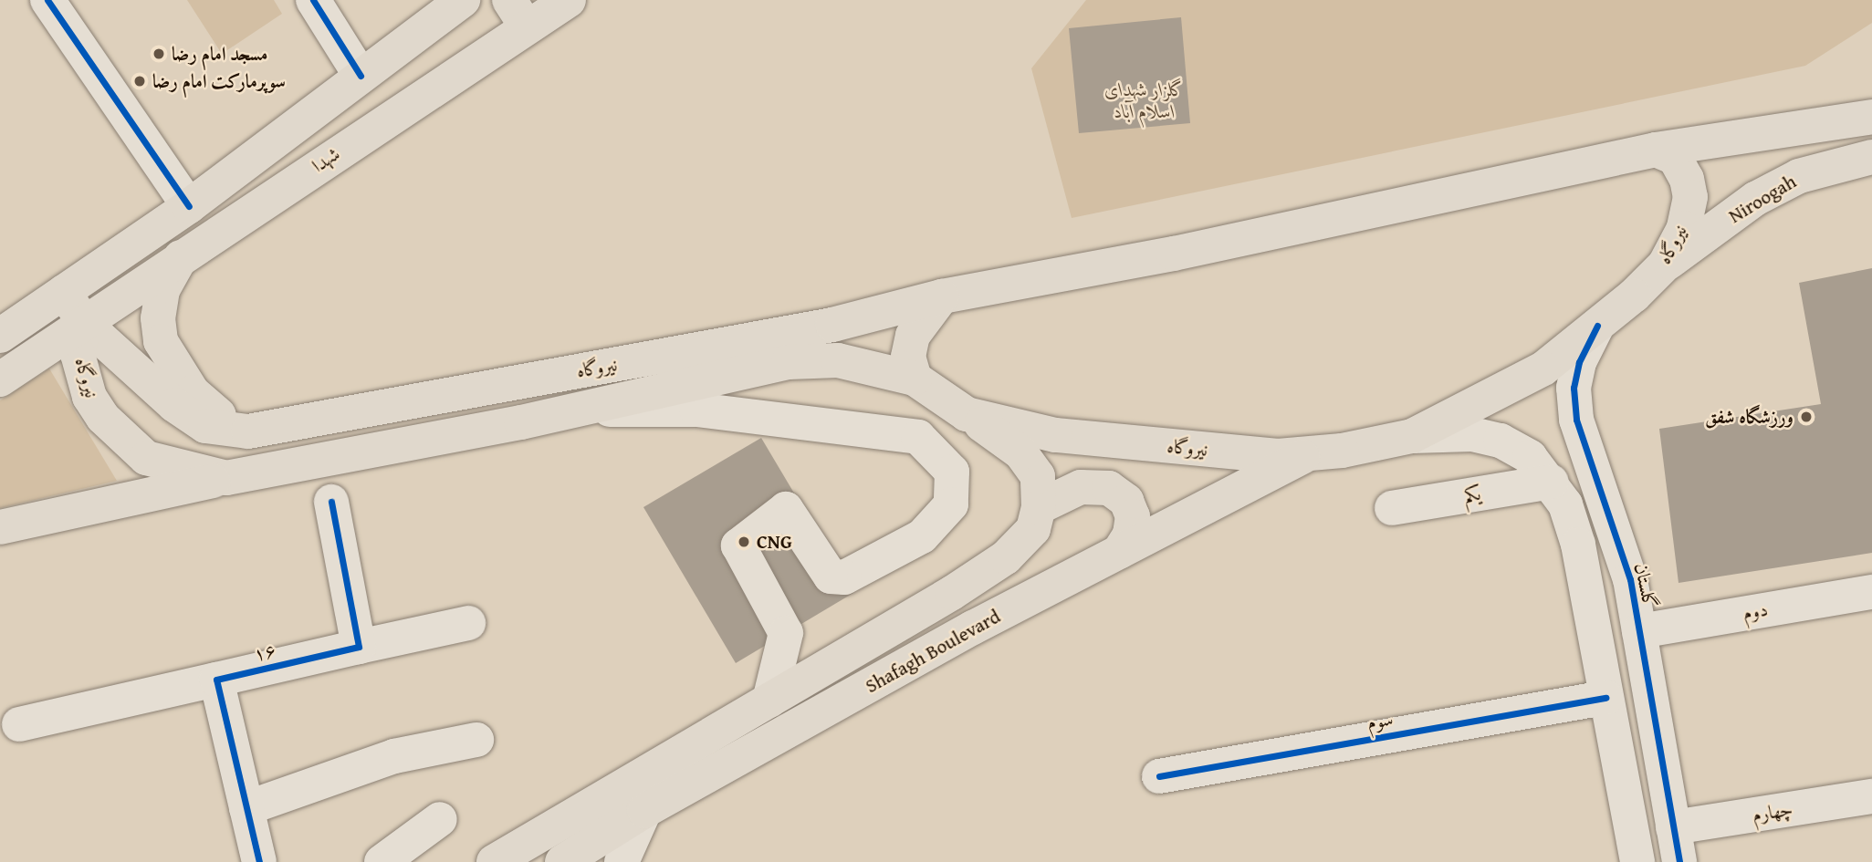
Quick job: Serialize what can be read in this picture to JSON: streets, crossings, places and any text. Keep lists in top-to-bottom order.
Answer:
{
  "streets": {
    "main road": [
      "شهدا",
      "Niroogah",
      "نیروگاه",
      "Shafagh Boulevard"
    ],
    "street": [
      "یکم",
      "گلستان",
      "دوم",
      "۱۶",
      "سوم",
      "چهارم"
    ]
  },
  "crossings": [
    ["شهدا", "نیروگاه"],
    ["Niroogah", "نیروگاه"],
    ["نیروگاه", "گلستان"],
    ["نیروگاه", "Shafagh Boulevard"],
    ["گلستان", "دوم"],
    ["گلستان", "چهارم"]
  ],
  "parks": ["گلزار شهدای اسلام آباد"],
  "places": [
    "مسجد امام رضا",
    "سوپرمارکت امام رضا",
    "ورزشگاه شفق",
    "CNG"
  ]
}
